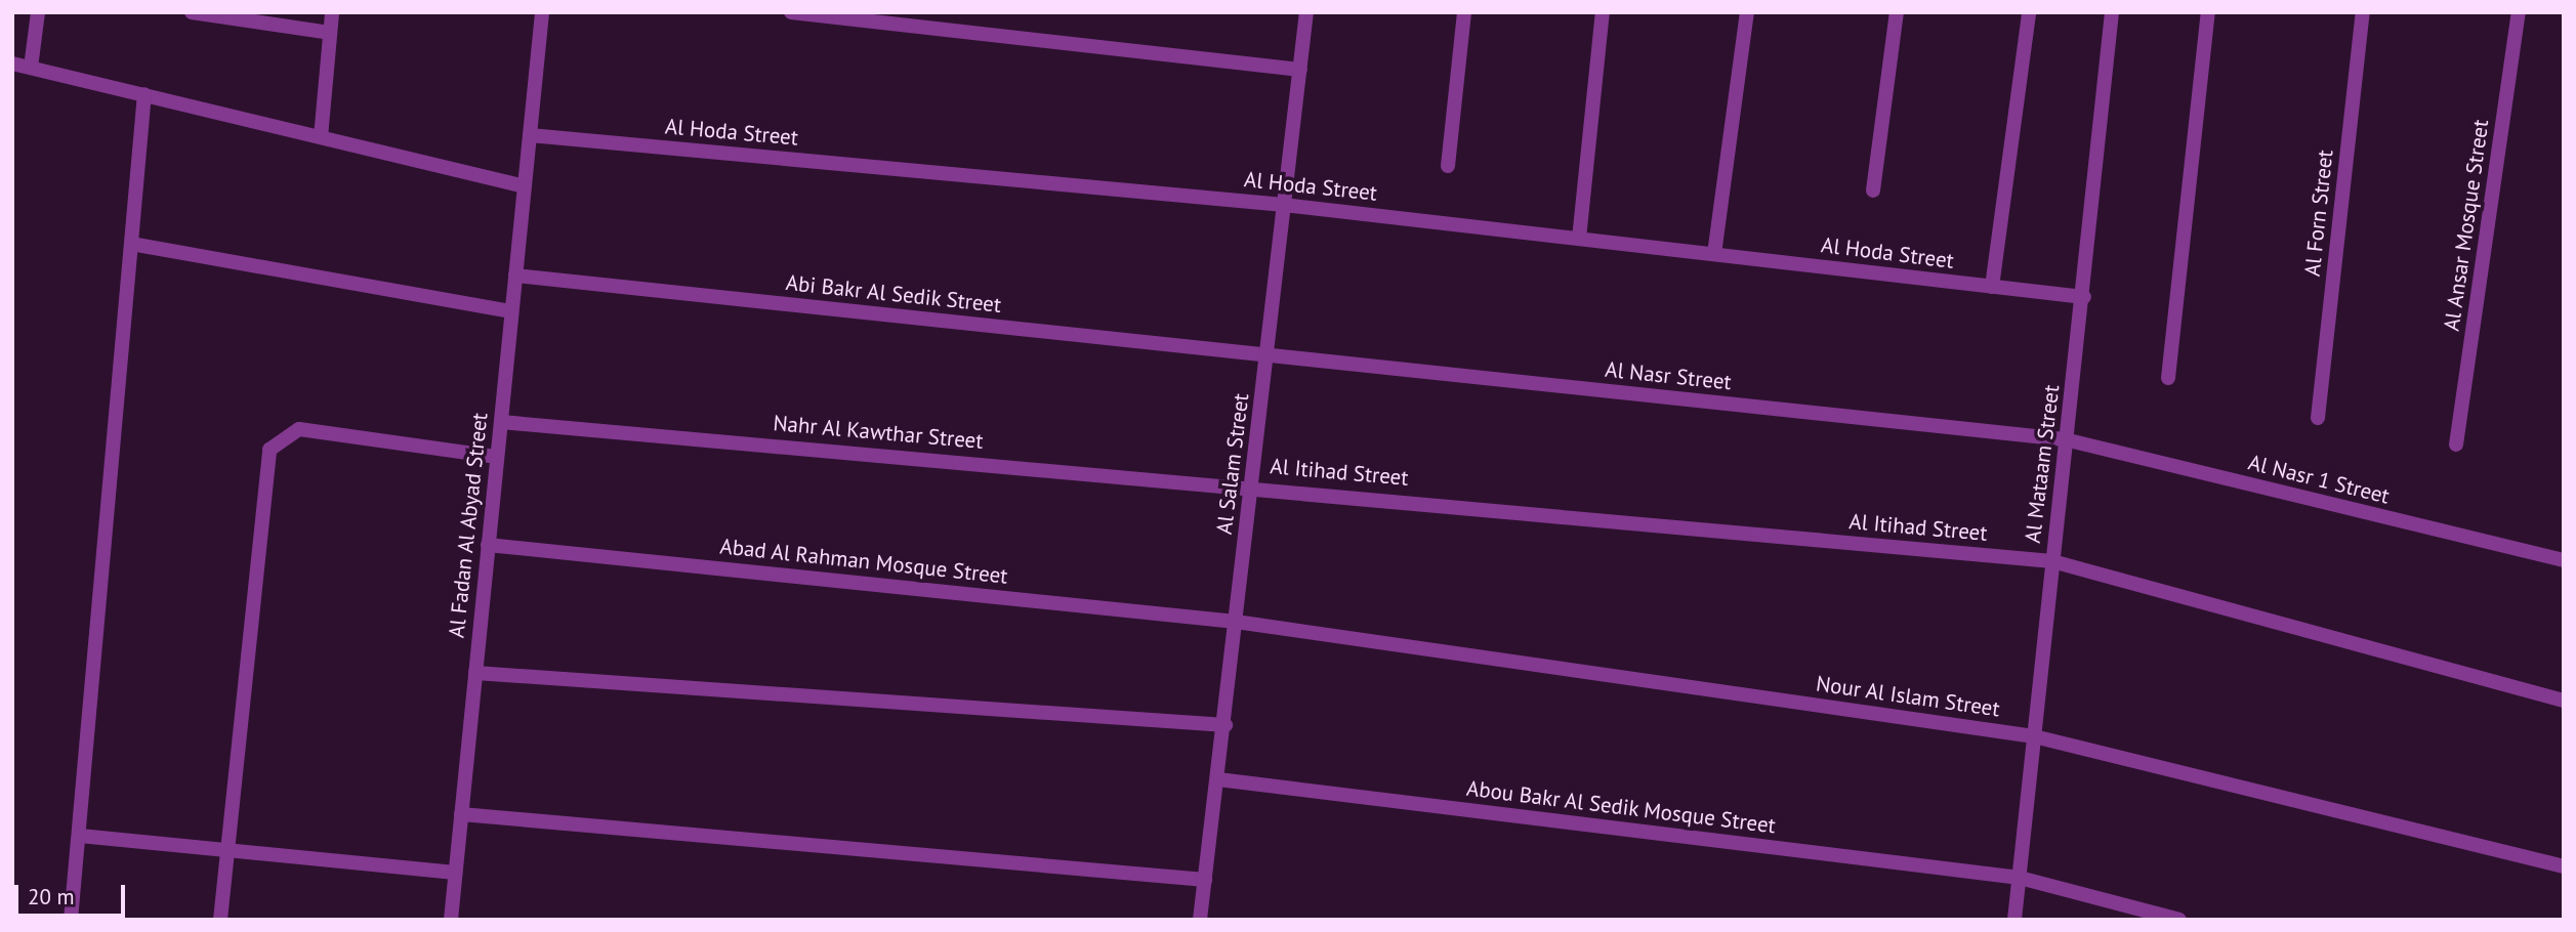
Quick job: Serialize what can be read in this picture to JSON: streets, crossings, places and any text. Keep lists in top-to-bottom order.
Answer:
{
  "streets": {
    "street": [
      "Al Hoda Street",
      "Al Forn Street",
      "Al Ansar Mosque Street",
      "Abi Bakr Al Sedik Street",
      "Al Nasr Street",
      "Nahr Al Kawthar Street",
      "Al Salam Street",
      "Al Mataam Street",
      "Al Itihad Street",
      "Al Nasr 1 Street",
      "Al Fadan Al Abyad Street",
      "Abad Al Rahman Mosque Street",
      "Nour Al Islam Street",
      "Abou Bakr Al Sedik Mosque Street"
    ]
  },
  "crossings": [
    ["Al Hoda Street", "Al Salam Street"],
    ["Al Hoda Street", "Al Mataam Street"],
    ["Al Hoda Street", "Al Fadan Al Abyad Street"],
    ["Abi Bakr Al Sedik Street", "Al Nasr Street"],
    ["Abi Bakr Al Sedik Street", "Al Salam Street"],
    ["Abi Bakr Al Sedik Street", "Al Fadan Al Abyad Street"],
    ["Al Nasr Street", "Al Salam Street"],
    ["Al Nasr Street", "Al Mataam Street"],
    ["Al Nasr Street", "Al Nasr 1 Street"],
    ["Nahr Al Kawthar Street", "Al Salam Street"],
    ["Nahr Al Kawthar Street", "Al Itihad Street"],
    ["Nahr Al Kawthar Street", "Al Fadan Al Abyad Street"],
    ["Al Salam Street", "Al Itihad Street"],
    ["Al Salam Street", "Abad Al Rahman Mosque Street"],
    ["Al Salam Street", "Nour Al Islam Street"],
    ["Al Salam Street", "Abou Bakr Al Sedik Mosque Street"],
    ["Al Mataam Street", "Al Itihad Street"],
    ["Al Mataam Street", "Al Nasr 1 Street"],
    ["Al Mataam Street", "Nour Al Islam Street"],
    ["Al Mataam Street", "Abou Bakr Al Sedik Mosque Street"],
    ["Al Fadan Al Abyad Street", "Abad Al Rahman Mosque Street"],
    ["Abad Al Rahman Mosque Street", "Nour Al Islam Street"]
  ],
  "scale_bar": "20 m"
}
